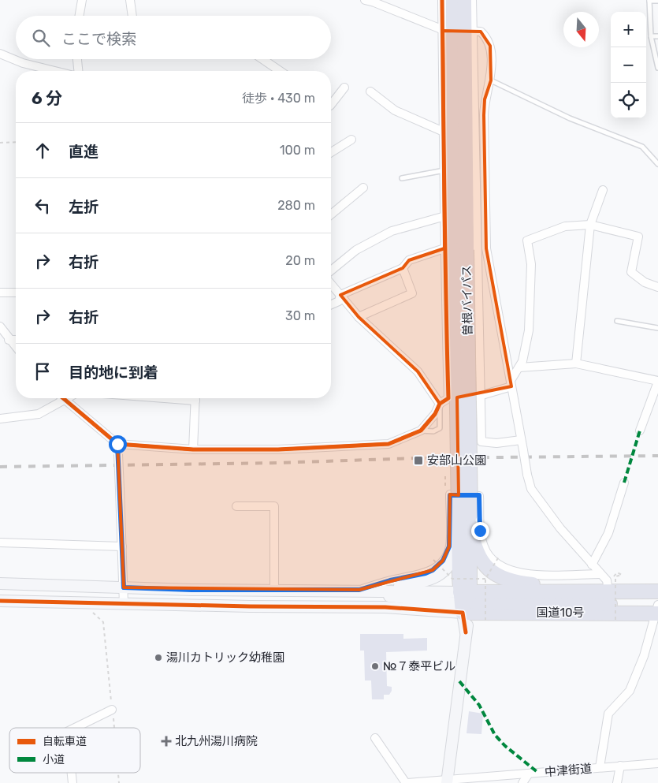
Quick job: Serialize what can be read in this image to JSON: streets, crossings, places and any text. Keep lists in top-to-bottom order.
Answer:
{
  "streets": {
    "highway": ["曽根バイパス", "国道10号"],
    "street": ["中津街道"]
  },
  "crossings": [
    ["曽根バイパス", "国道10号"]
  ],
  "places": {
    "transit": ["安部山公園"],
    "other": ["湯川カトリック幼稚園", "№７泰平ビル"],
    "health": ["北九州湯川病院"]
  },
  "legend": ["自転車道", "小道"],
  "north": "bottom",
  "page": {
    "map_buttons": ["+", "−"],
    "search": "ここで検索",
    "heading": ["6 分", "徒歩 · 430 m"],
    "list": [
      ["直進", "100 m"],
      ["左折", "280 m"],
      ["右折", "20 m"],
      ["右折", "30 m"],
      "目的地に到着"
    ]
  }
}
